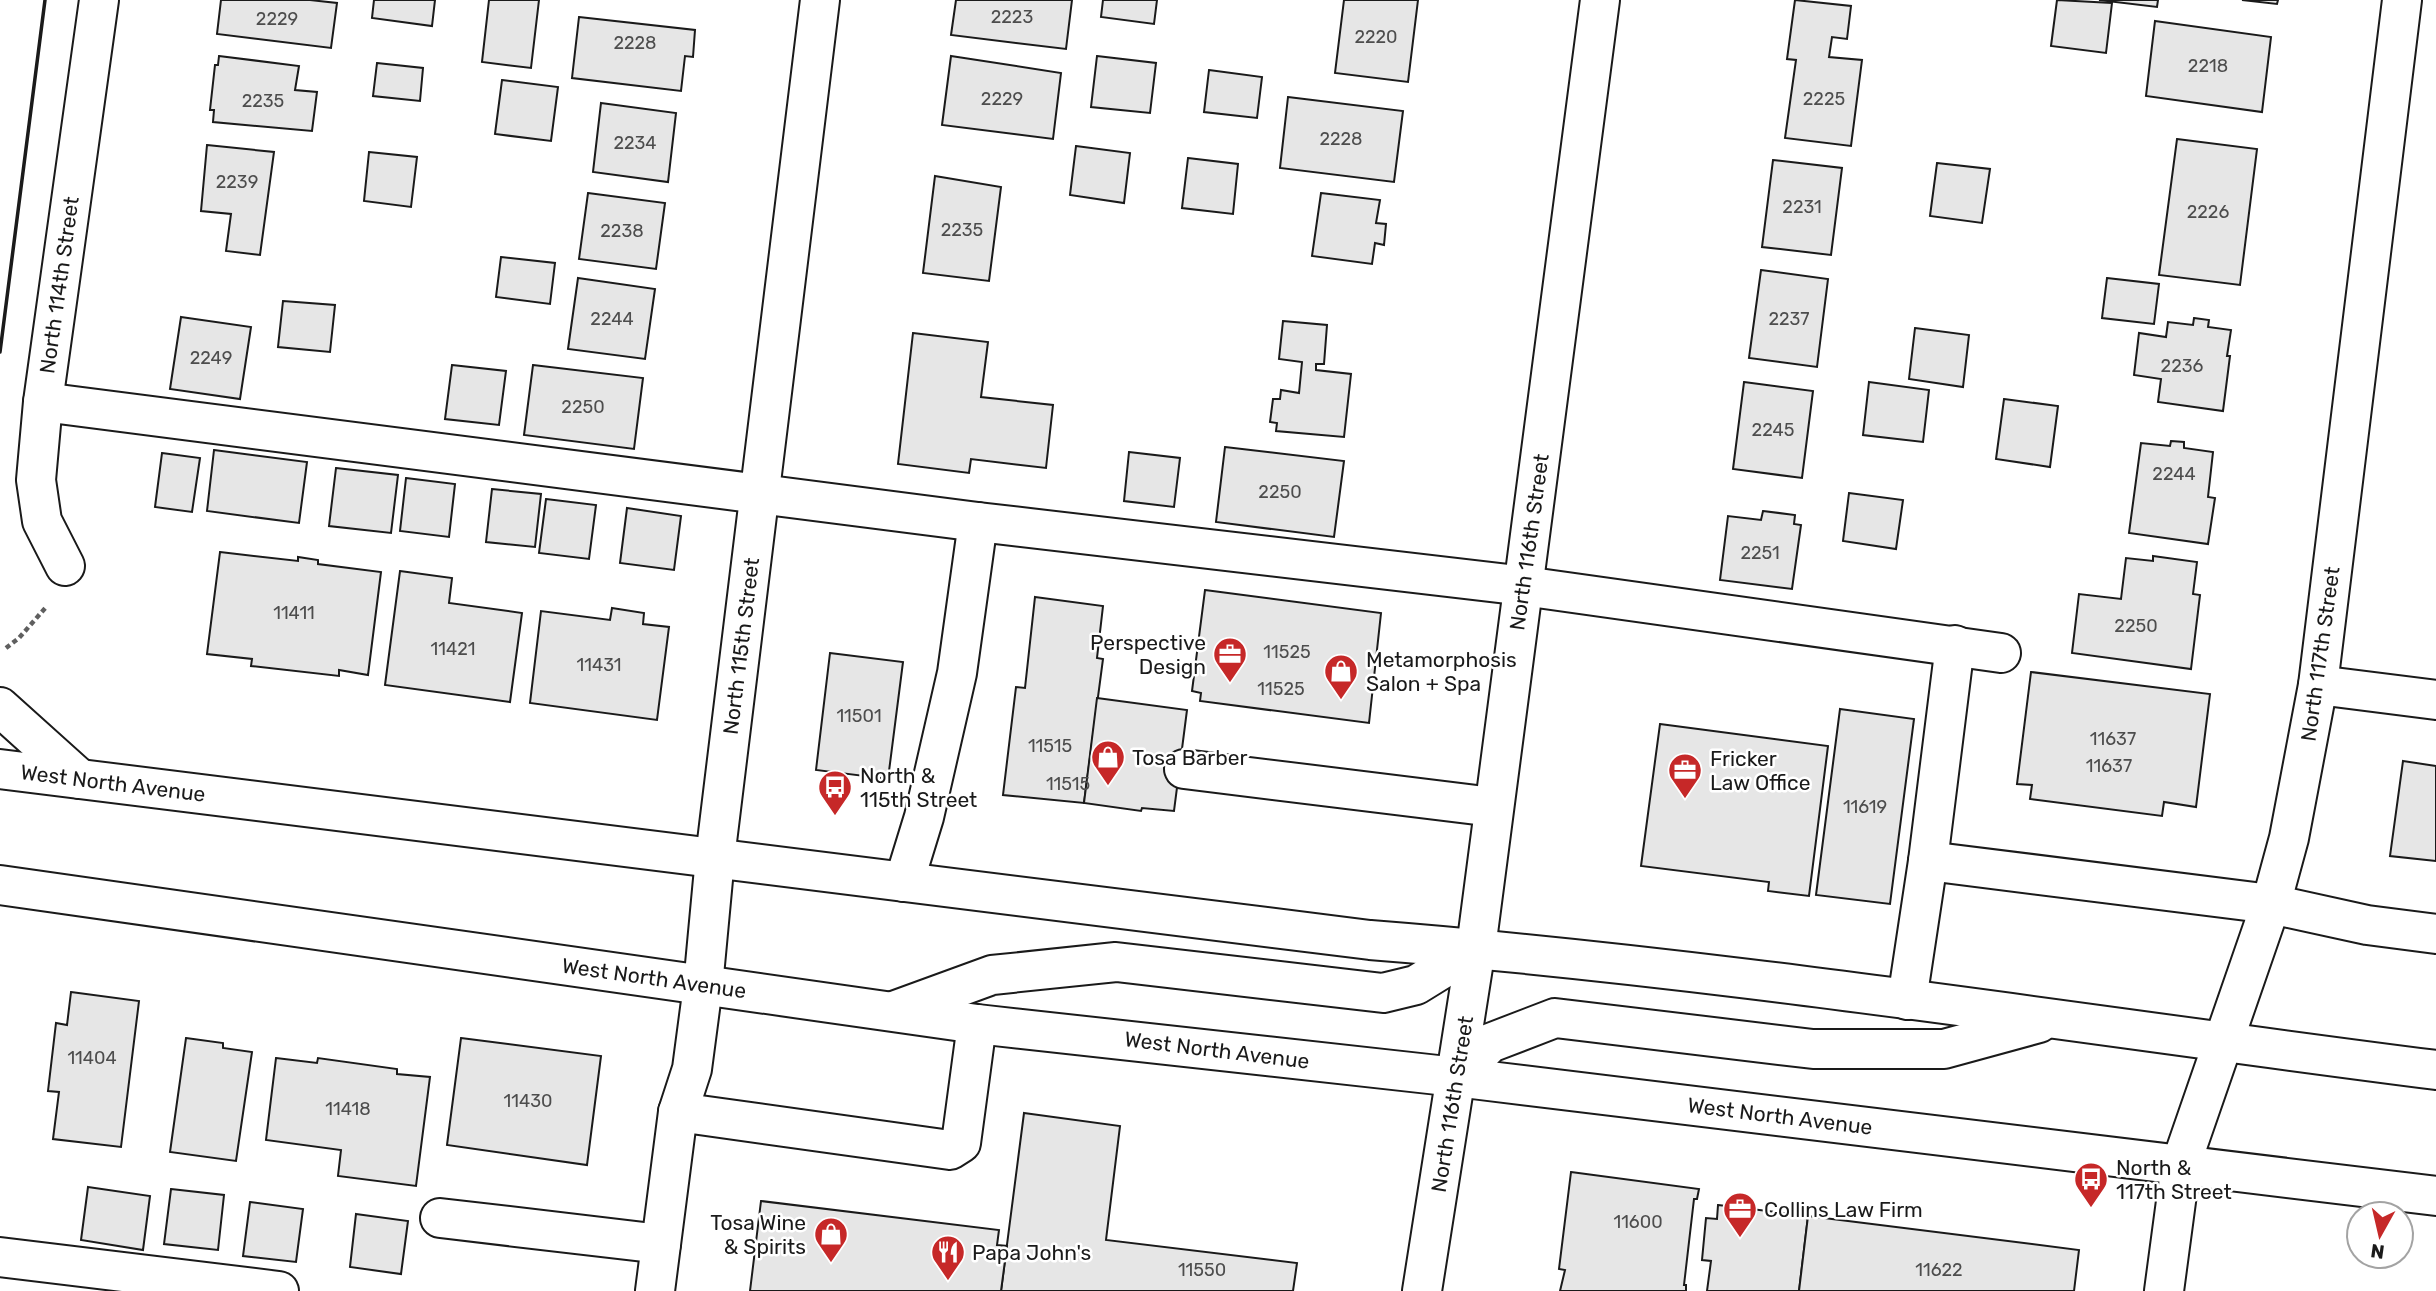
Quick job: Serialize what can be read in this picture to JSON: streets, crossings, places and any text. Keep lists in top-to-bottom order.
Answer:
{
  "streets": {
    "main road": [
      "North 114th Street",
      "North 116th Street",
      "North 115th Street",
      "North 117th Street",
      "West North Avenue"
    ]
  },
  "crossings": [
    ["North 116th Street", "West North Avenue"],
    ["North 115th Street", "West North Avenue"],
    ["North 117th Street", "West North Avenue"]
  ],
  "places": {
    "office": ["Perspective Design", "Fricker Law Office", "Collins Law Firm"],
    "shop": ["Metamorphosis Salon + Spa", "Tosa Barber", "Tosa Wine & Spirits"],
    "bus stop": ["North & 115th Street", "North & 117th Street"],
    "restaurant": ["Papa John's"]
  },
  "house_numbers": [
    "2223",
    "2229",
    "2220",
    "2228",
    "2218",
    "2229",
    "2225",
    "2235",
    "2228",
    "2234",
    "2239",
    "2231",
    "2226",
    "2235",
    "2238",
    "2244",
    "2237",
    "2249",
    "2236",
    "2250",
    "2245",
    "2244",
    "2250",
    "2251",
    "11411",
    "2250",
    "11421",
    "11525",
    "11431",
    "11525",
    "11501",
    "11637",
    "11515",
    "11637",
    "11515",
    "11619",
    "11404",
    "11430",
    "11418",
    "11600",
    "11550",
    "11622"
  ],
  "north": "bottom"
}
